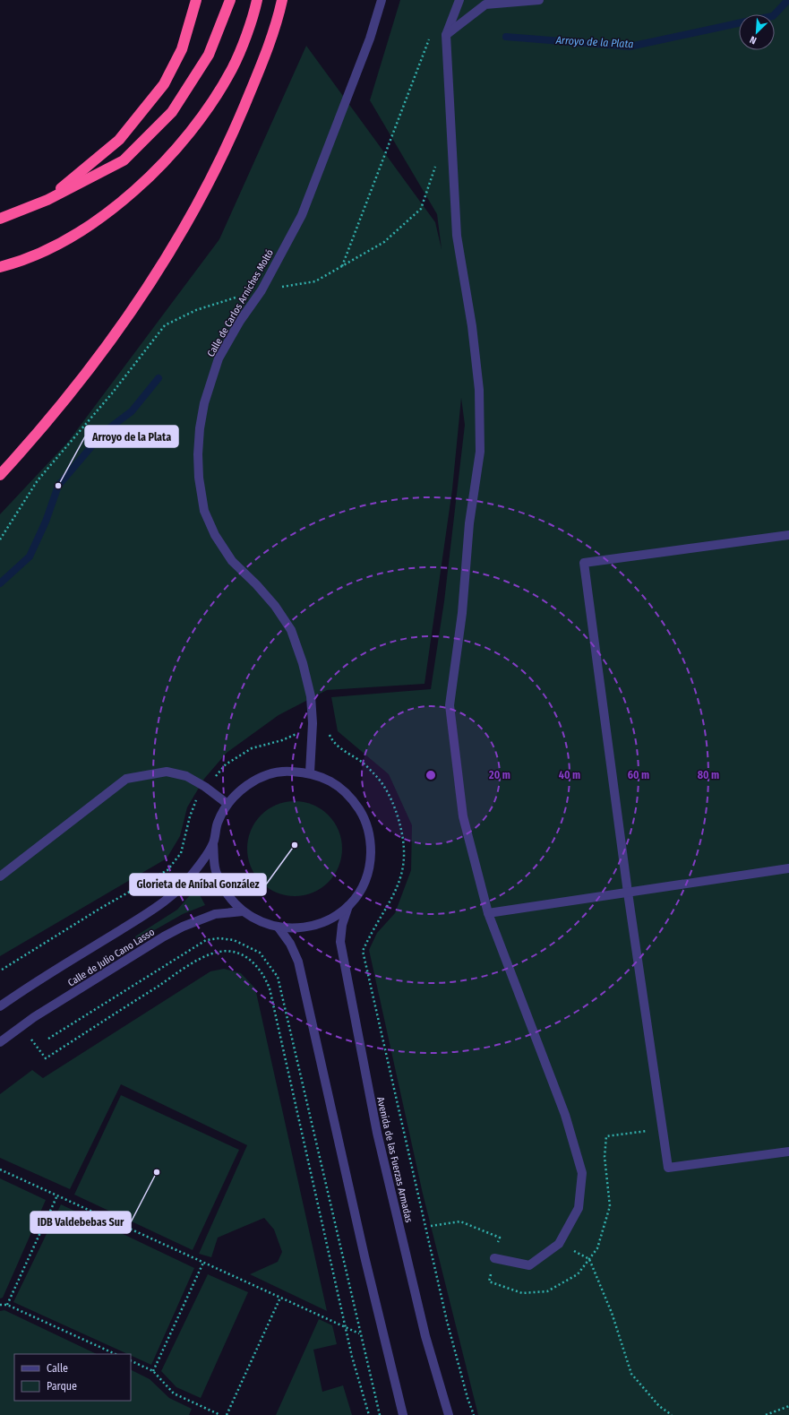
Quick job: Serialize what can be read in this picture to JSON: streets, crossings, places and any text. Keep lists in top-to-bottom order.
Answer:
{
  "streets": {
    "street": ["Calle de Carlos Arniches Moltó", "Calle de Julio Cano Lasso", "Avenida de las Fuerzas Armadas"]
  },
  "water": ["Arroyo de la Plata"],
  "places": ["Arroyo de la Plata", "Glorieta de Aníbal González", "IDB Valdebebas Sur"],
  "legend": ["Calle", "Parque"],
  "north": "bottom left",
  "rings": [
    "20 m",
    "40 m",
    "60 m",
    "80 m"
  ]
}
